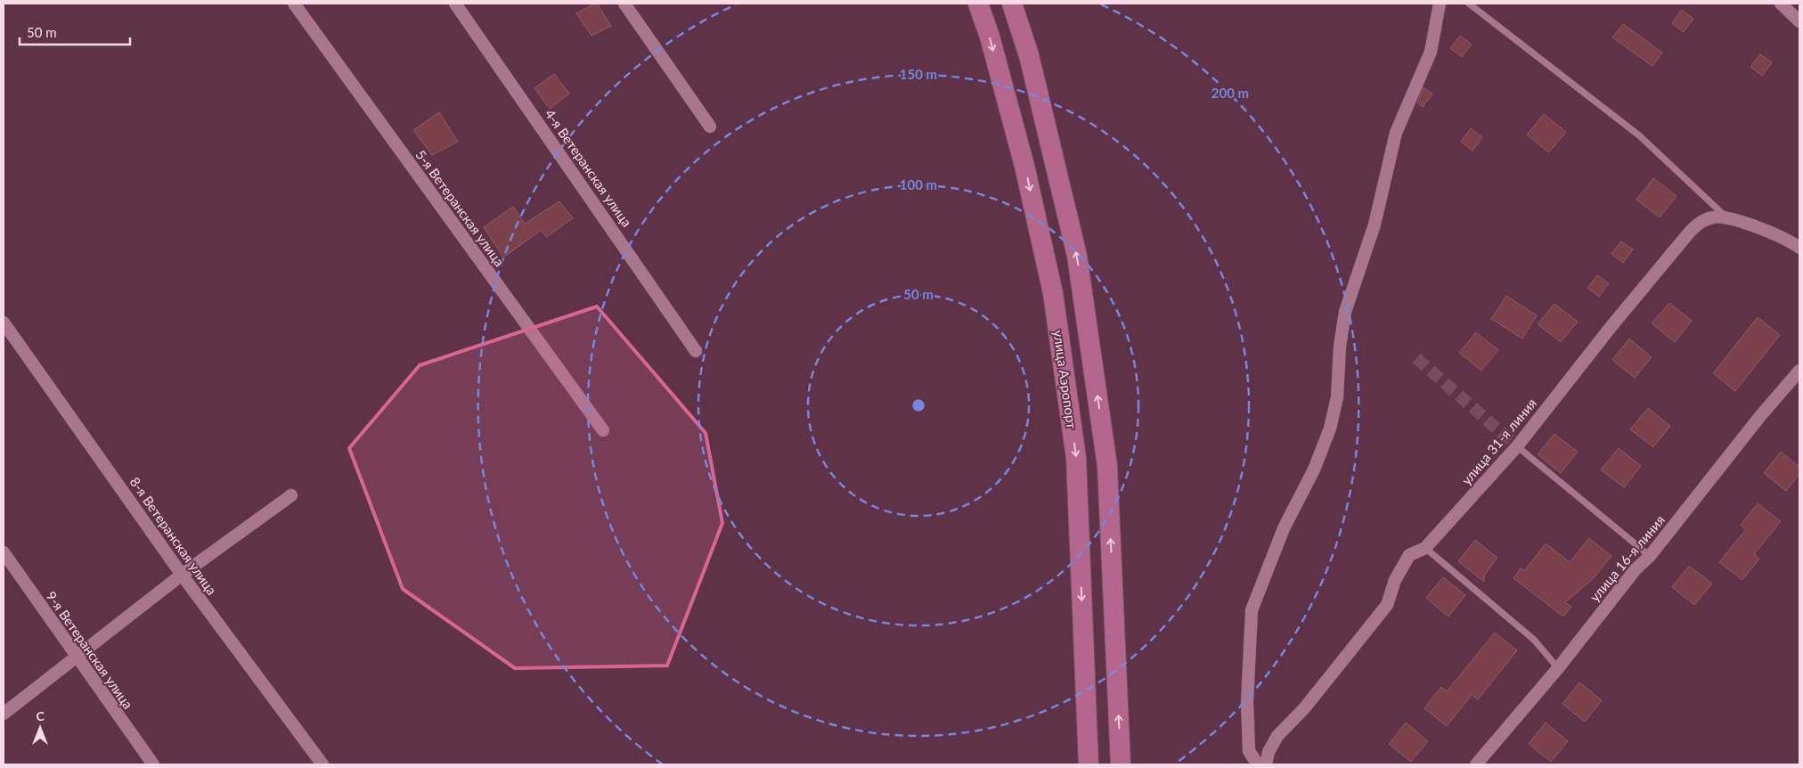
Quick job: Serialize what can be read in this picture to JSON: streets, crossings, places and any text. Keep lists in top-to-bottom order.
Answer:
{
  "streets": {
    "main road": ["улица Аэропорт"],
    "street": [
      "4-я Ветеранская улица",
      "5-я Ветеранская улица",
      "улица 31-я линия",
      "8-я Ветеранская улица",
      "улица 16-я линия",
      "9-я Ветеранская улица"
    ]
  },
  "scale_bar": "50 m",
  "north": "top",
  "rings": [
    "150 m",
    "200 m",
    "100 m",
    "50 m"
  ]
}
